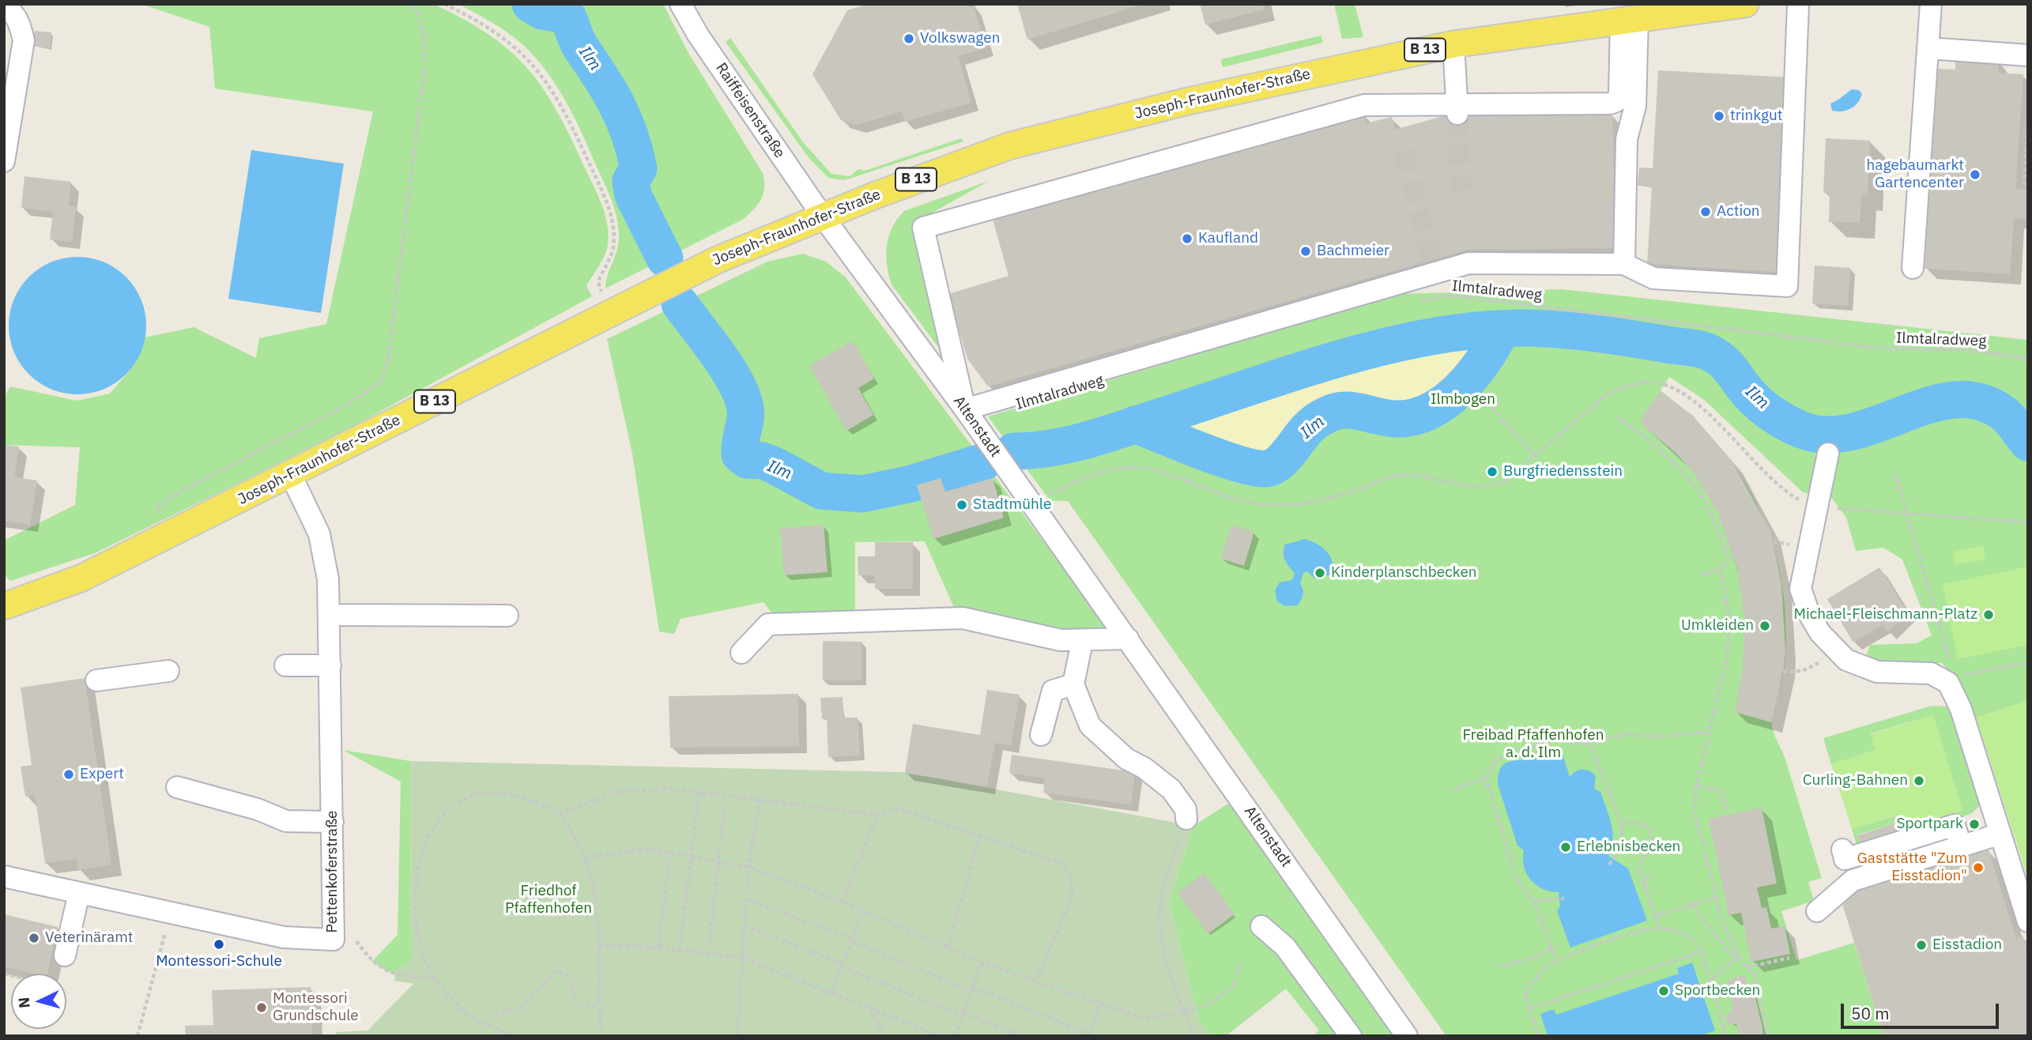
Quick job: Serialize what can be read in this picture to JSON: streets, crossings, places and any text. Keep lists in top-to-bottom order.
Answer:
{
  "streets": {
    "main road": ["B 13", "Joseph-Fraunhofer-Straße"],
    "street": ["Raiffeisenstraße", "Altenstadt", "Pettenkoferstraße"],
    "path": ["Ilmtalradweg"]
  },
  "crossings": [
    ["Joseph-Fraunhofer-Straße", "Raiffeisenstraße"],
    ["Joseph-Fraunhofer-Straße", "Altenstadt"],
    ["Joseph-Fraunhofer-Straße", "Pettenkoferstraße"],
    ["Raiffeisenstraße", "Altenstadt"]
  ],
  "water": ["Ilm"],
  "parks": ["Ilmbogen", "Freibad Pfaffenhofen a. d. Ilm", "Friedhof Pfaffenhofen"],
  "places": [
    "Volkswagen",
    "trinkgut",
    "hagebaumarkt Gartencenter",
    "Action",
    "Kaufland",
    "Bachmeier",
    "Burgfriedensstein",
    "Stadtmühle",
    "Kinderplanschbecken",
    "Michael-Fleischmann-Platz",
    "Umkleiden",
    "Expert",
    "Curling-Bahnen",
    "Sportpark",
    "Erlebnisbecken",
    "Gaststätte \"Zum Eisstadion\"",
    "Veterinäramt",
    "Montessori-Schule",
    "Eisstadion",
    "Sportbecken",
    "Montessori Grundschule"
  ],
  "scale_bar": "50 m",
  "north": "left"
}
